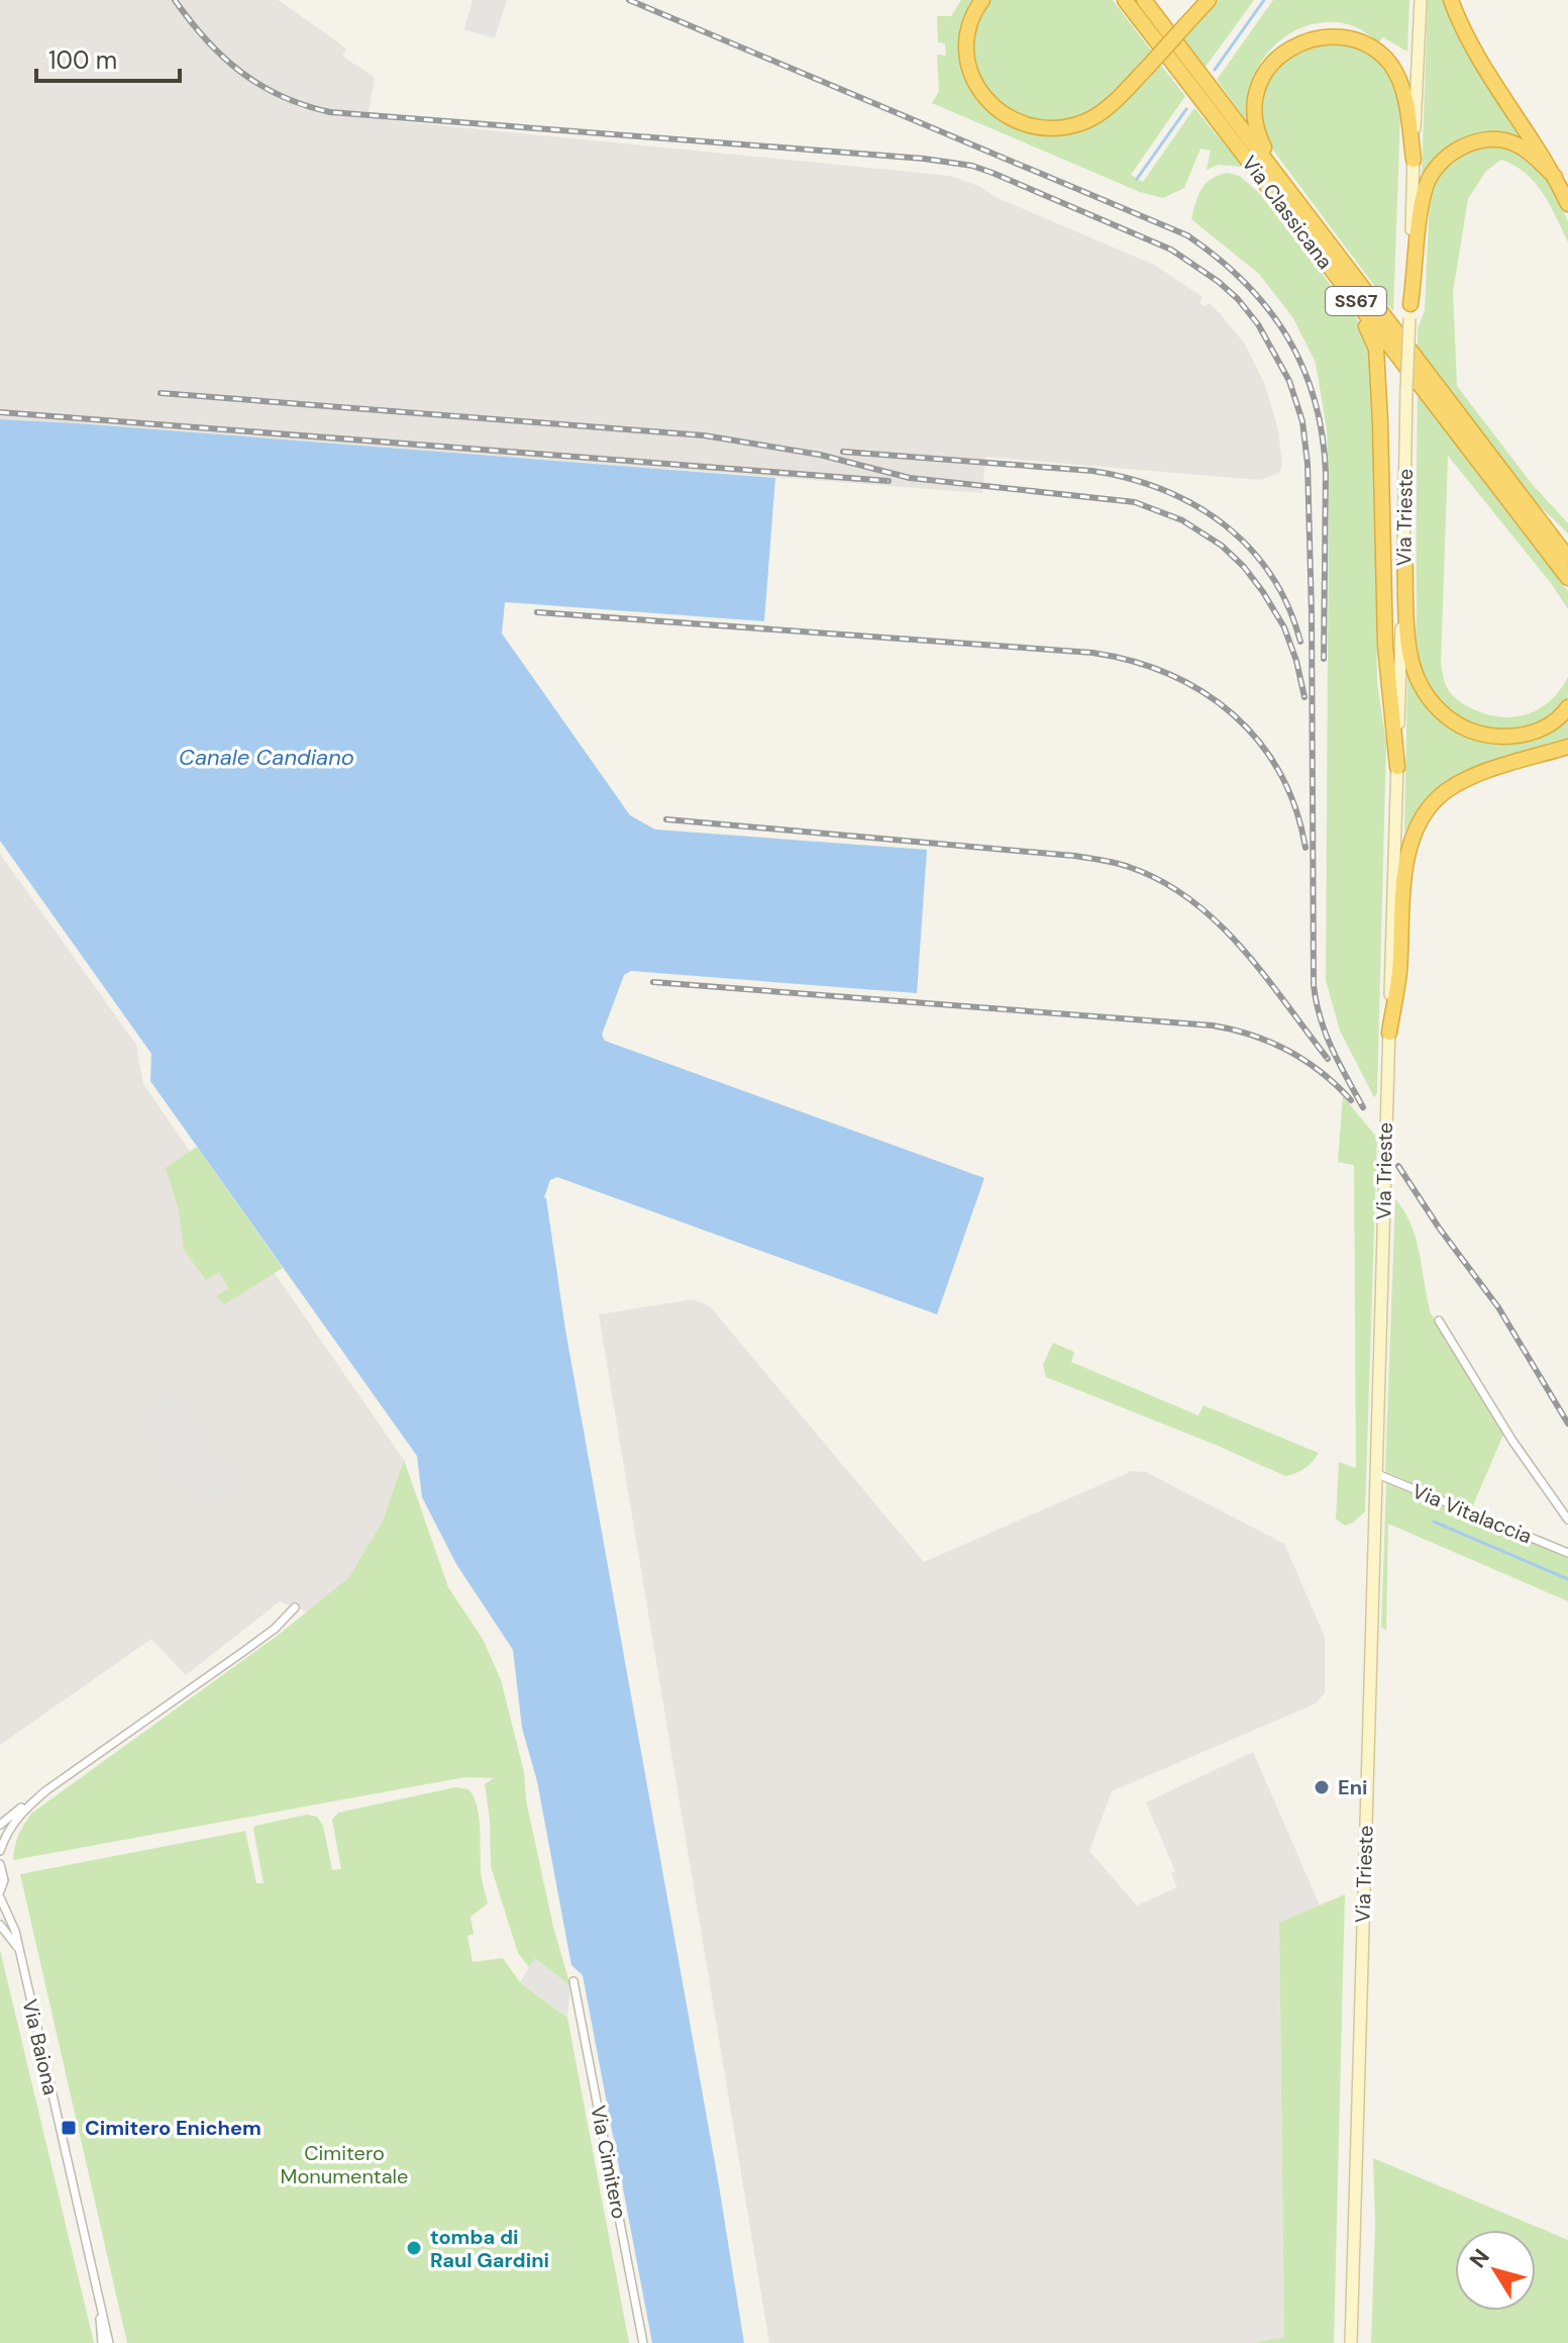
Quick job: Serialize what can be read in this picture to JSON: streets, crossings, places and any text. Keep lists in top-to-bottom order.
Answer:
{
  "streets": {
    "highway": ["Via Classicana", "SS67"],
    "main road": ["Via Trieste"],
    "street": ["Via Vitalaccia", "Via Baiona", "Via Cimitero"]
  },
  "crossings": [
    ["Via Classicana", "SS67"],
    ["Via Trieste", "Via Vitalaccia"]
  ],
  "water": ["Canale Candiano"],
  "parks": ["Cimitero Monumentale"],
  "places": {
    "other": ["Eni", "tomba di Raul Gardini"],
    "transit": ["Cimitero Enichem"]
  },
  "scale_bar": "100 m",
  "north": "top left"
}
